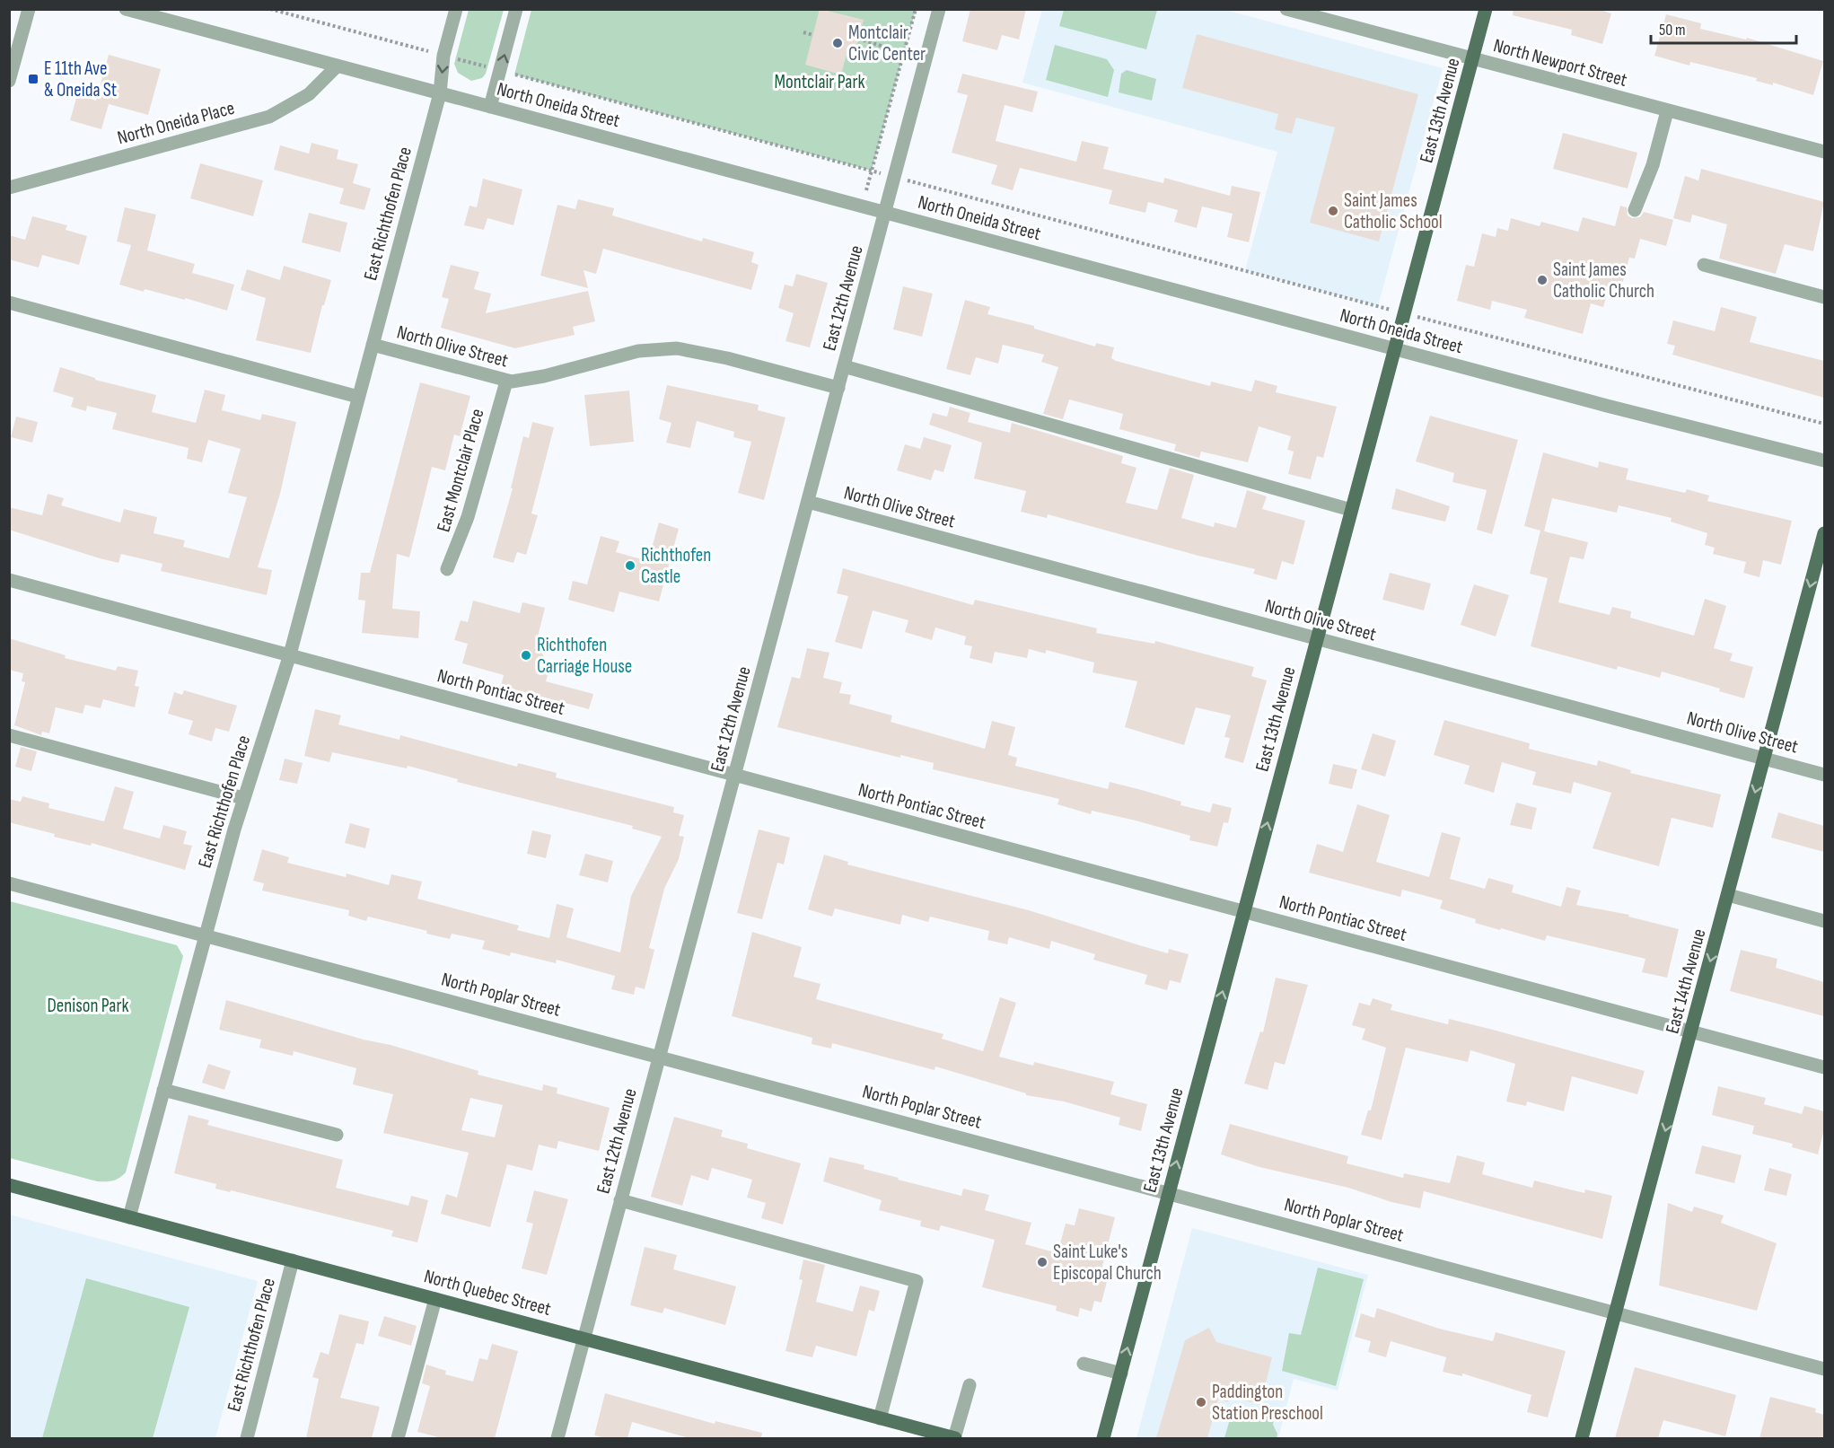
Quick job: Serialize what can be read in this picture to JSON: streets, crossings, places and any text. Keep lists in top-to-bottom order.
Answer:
{
  "streets": {
    "main road": ["East 13th Avenue", "East 14th Avenue", "North Quebec Street"],
    "street": [
      "North Newport Street",
      "North Oneida Street",
      "North Oneida Place",
      "East Richthofen Place",
      "East 12th Avenue",
      "North Olive Street",
      "East Montclair Place",
      "North Pontiac Street",
      "North Poplar Street"
    ]
  },
  "crossings": [
    ["North Newport Street", "East 13th Avenue"],
    ["North Oneida Street", "East 13th Avenue"],
    ["North Oneida Street", "North Oneida Place"],
    ["North Oneida Street", "East Richthofen Place"],
    ["North Oneida Street", "East 12th Avenue"],
    ["East 13th Avenue", "North Olive Street"],
    ["East 13th Avenue", "North Pontiac Street"],
    ["East 13th Avenue", "North Poplar Street"],
    ["East Richthofen Place", "North Olive Street"],
    ["East Richthofen Place", "North Pontiac Street"],
    ["East Richthofen Place", "North Poplar Street"],
    ["East Richthofen Place", "North Quebec Street"],
    ["East 12th Avenue", "North Olive Street"],
    ["East 12th Avenue", "North Pontiac Street"],
    ["East 12th Avenue", "North Poplar Street"],
    ["East 12th Avenue", "North Quebec Street"],
    ["North Olive Street", "East Montclair Place"],
    ["North Olive Street", "East 14th Avenue"],
    ["North Pontiac Street", "East 14th Avenue"],
    ["East 14th Avenue", "North Poplar Street"]
  ],
  "one_way": ["East 13th Avenue", "East 14th Avenue"],
  "parks": ["Montclair Park", "Denison Park"],
  "places": {
    "other": [
      "Montclair Civic Center",
      "Saint James Catholic School",
      "Saint James Catholic Church",
      "Richthofen Castle",
      "Richthofen Carriage House",
      "Saint Luke's Episcopal Church",
      "Paddington Station Preschool"
    ],
    "transit": ["E 11th Ave & Oneida St"]
  },
  "scale_bar": "50 m"
}
